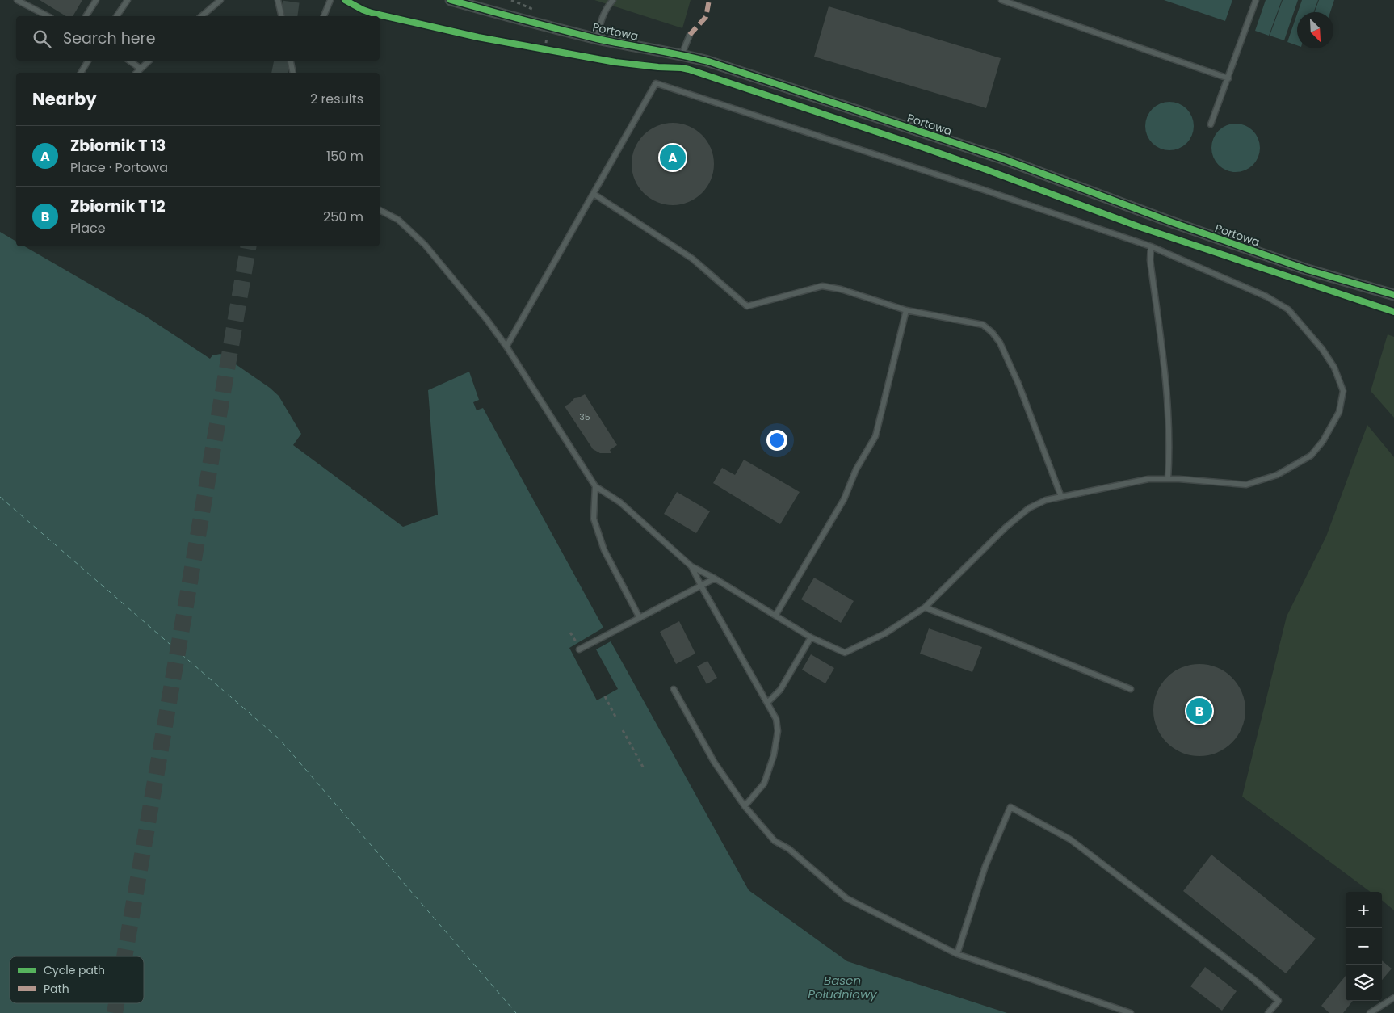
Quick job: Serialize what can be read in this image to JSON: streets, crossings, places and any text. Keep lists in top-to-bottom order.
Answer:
{
  "streets": {
    "street": ["Portowa"]
  },
  "water": ["Basen Południowy"],
  "house_numbers": ["35"],
  "legend": ["Cycle path", "Path"],
  "north": "bottom right",
  "page": {
    "search": "Search here",
    "heading": ["Nearby", "2 results"],
    "list": [
      {
        "mark": "A",
        "name": "Zbiornik T 13",
        "note": "Place · Portowa",
        "value": "150 m"
      },
      {
        "mark": "B",
        "name": "Zbiornik T 12",
        "note": "Place",
        "value": "250 m"
      }
    ],
    "pins": ["A", "B"],
    "map_buttons": ["+", "−"]
  }
}
